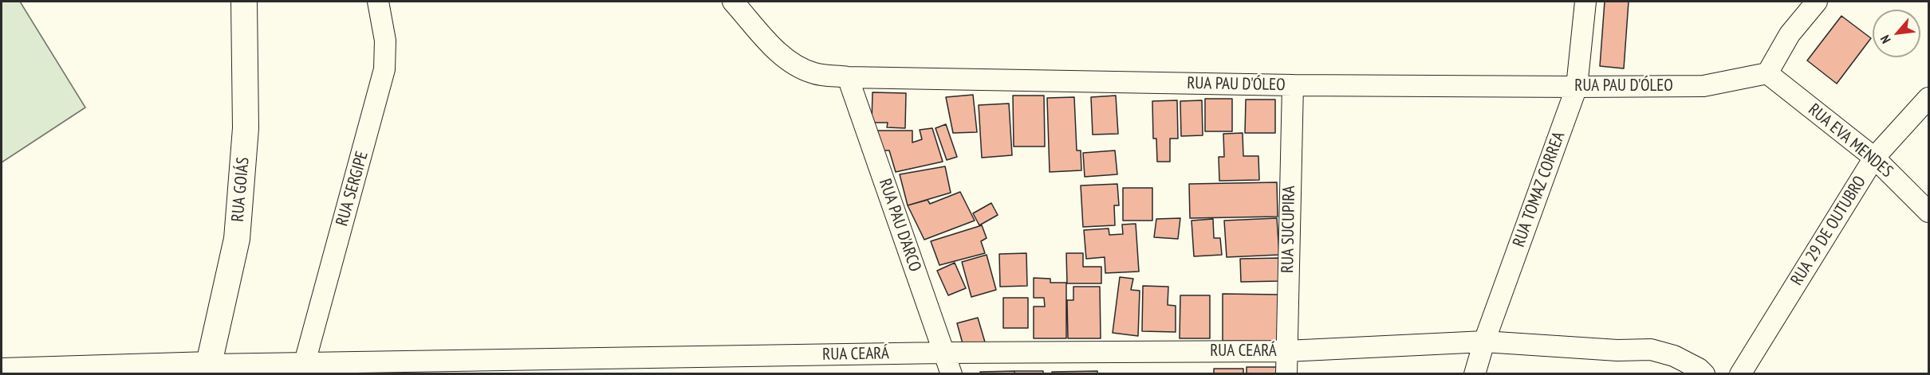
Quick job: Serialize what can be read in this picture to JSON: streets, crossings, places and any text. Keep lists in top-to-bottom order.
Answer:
{
  "streets": {
    "street": [
      "RUA PAU D'ÓLEO",
      "RUA EVA MENDES",
      "RUA SERGIPE",
      "RUA GOIÁS",
      "RUA TOMAZ CORREA",
      "RUA PAU D'ARCO",
      "RUA SUCUPIRA",
      "RUA 29 DE OUTUBRO",
      "RUA CEARÁ"
    ]
  },
  "crossings": [
    ["RUA PAU D'ÓLEO", "RUA EVA MENDES"],
    ["RUA PAU D'ÓLEO", "RUA TOMAZ CORREA"],
    ["RUA PAU D'ÓLEO", "RUA PAU D'ARCO"],
    ["RUA PAU D'ÓLEO", "RUA SUCUPIRA"],
    ["RUA EVA MENDES", "RUA 29 DE OUTUBRO"],
    ["RUA SERGIPE", "RUA CEARÁ"],
    ["RUA GOIÁS", "RUA CEARÁ"],
    ["RUA TOMAZ CORREA", "RUA CEARÁ"],
    ["RUA PAU D'ARCO", "RUA CEARÁ"],
    ["RUA SUCUPIRA", "RUA CEARÁ"]
  ],
  "north": "bottom left"
}
